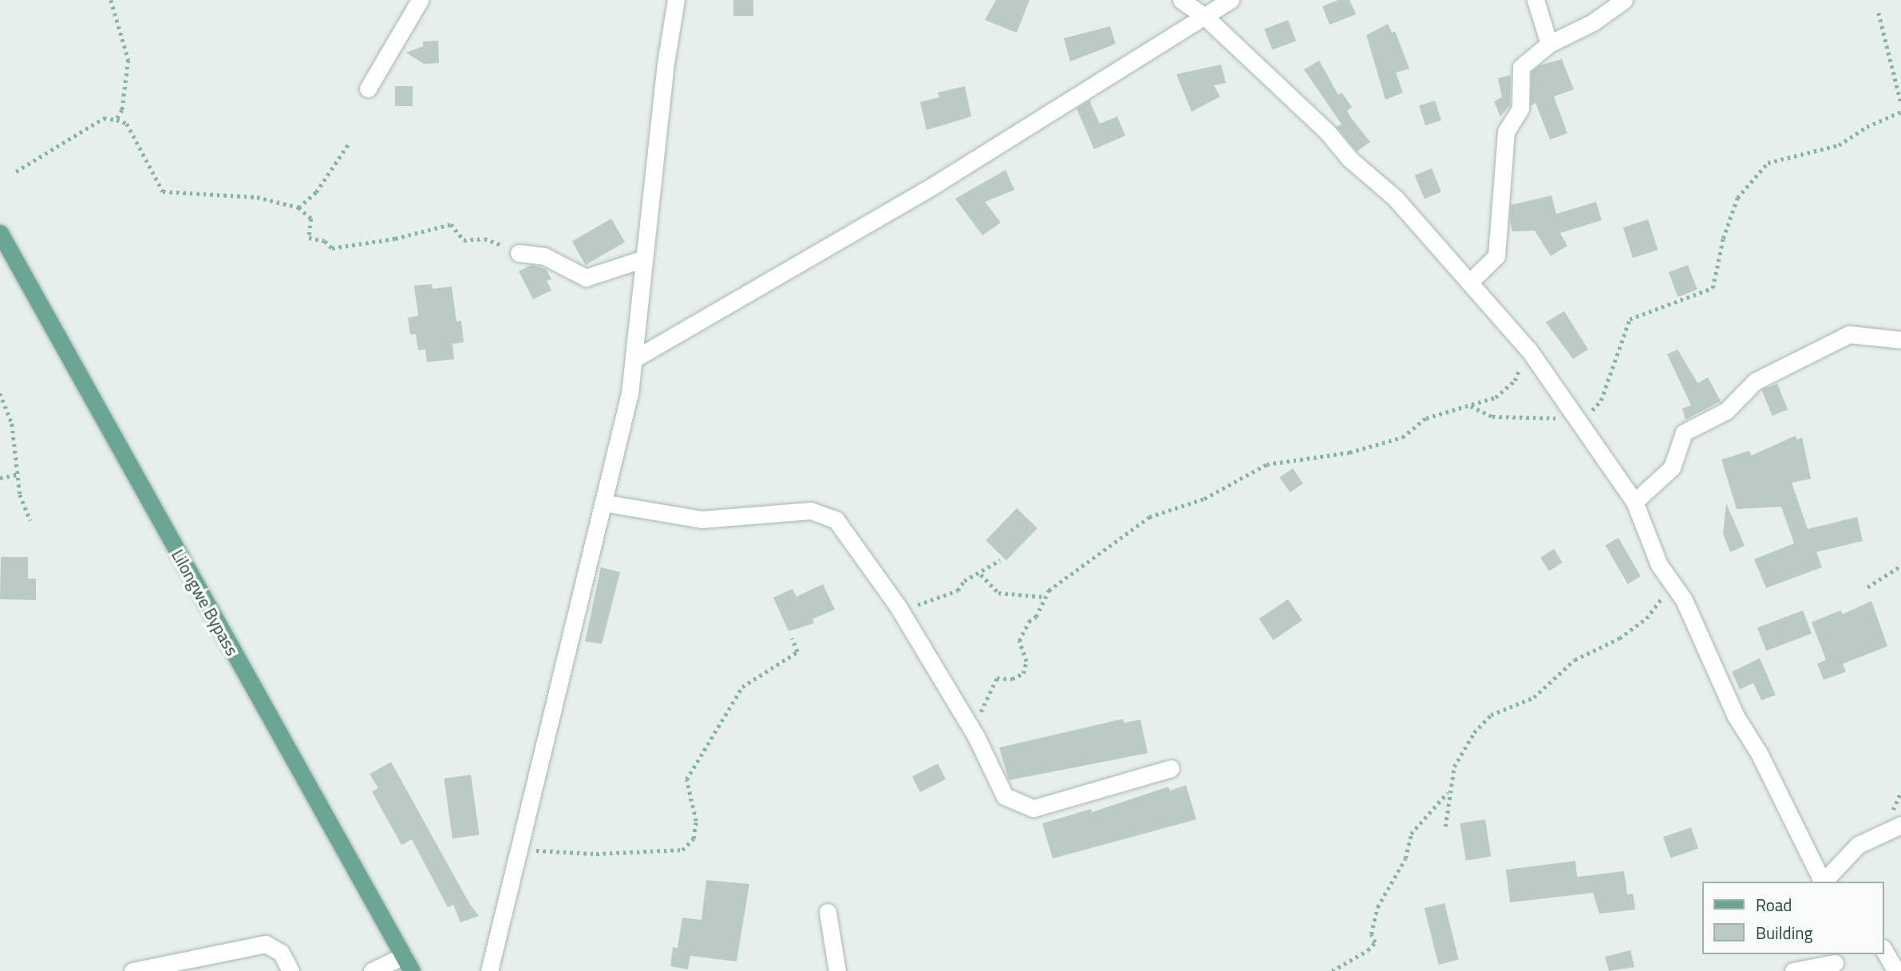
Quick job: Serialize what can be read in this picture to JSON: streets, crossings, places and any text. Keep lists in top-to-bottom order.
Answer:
{
  "streets": {
    "main road": ["Lilongwe Bypass"]
  },
  "legend": ["Road", "Building"]
}
